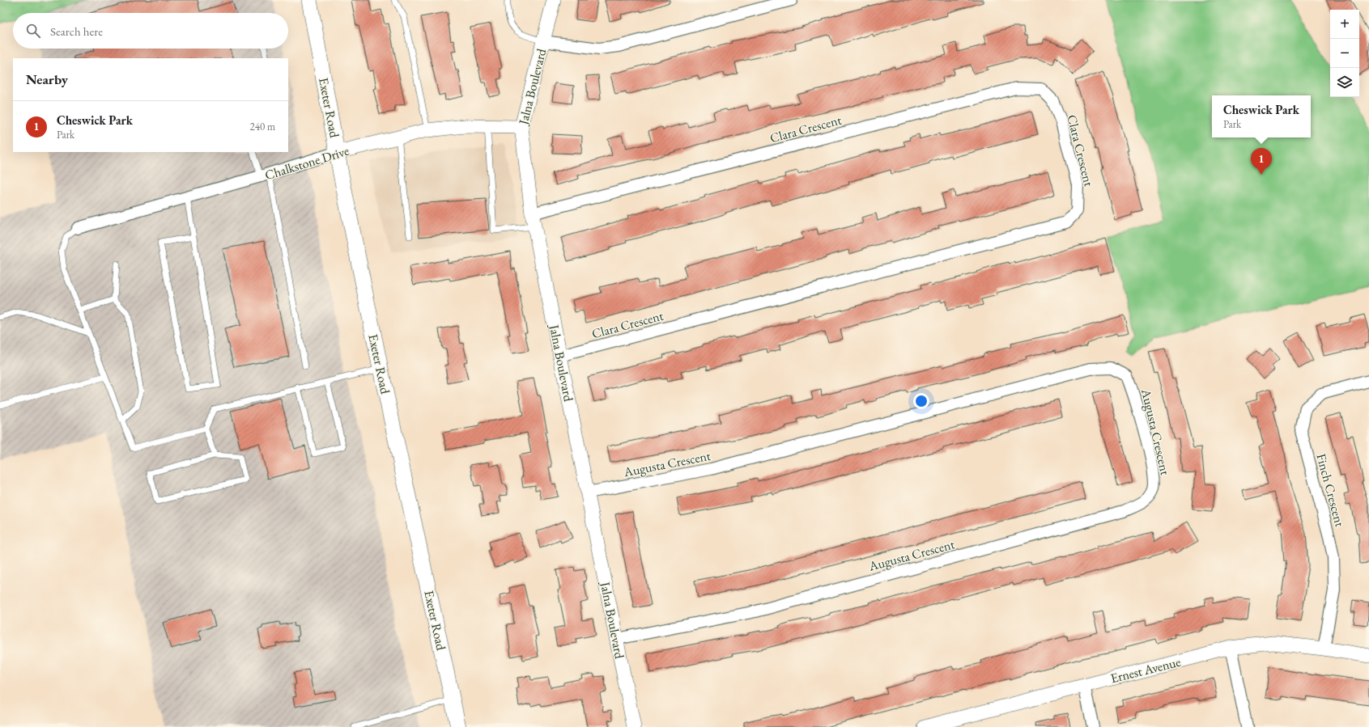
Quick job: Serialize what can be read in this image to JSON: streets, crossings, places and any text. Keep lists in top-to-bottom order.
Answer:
{
  "streets": {
    "main road": ["Exeter Road"],
    "street": [
      "Jalna Boulevard",
      "Clara Crescent",
      "Chalkstone Drive",
      "Augusta Crescent",
      "Finch Crescent",
      "Ernest Avenue"
    ]
  },
  "crossings": [
    ["Jalna Boulevard", "Clara Crescent"],
    ["Jalna Boulevard", "Chalkstone Drive"],
    ["Jalna Boulevard", "Augusta Crescent"],
    ["Exeter Road", "Chalkstone Drive"],
    ["Finch Crescent", "Ernest Avenue"]
  ],
  "page": {
    "map_buttons": ["+", "−"],
    "search": "Search here",
    "heading": "Nearby",
    "popup": ["Cheswick Park", "Park"],
    "list": [
      {
        "mark": "1",
        "name": "Cheswick Park",
        "note": "Park",
        "value": "240 m"
      }
    ],
    "pins": "1"
  }
}
